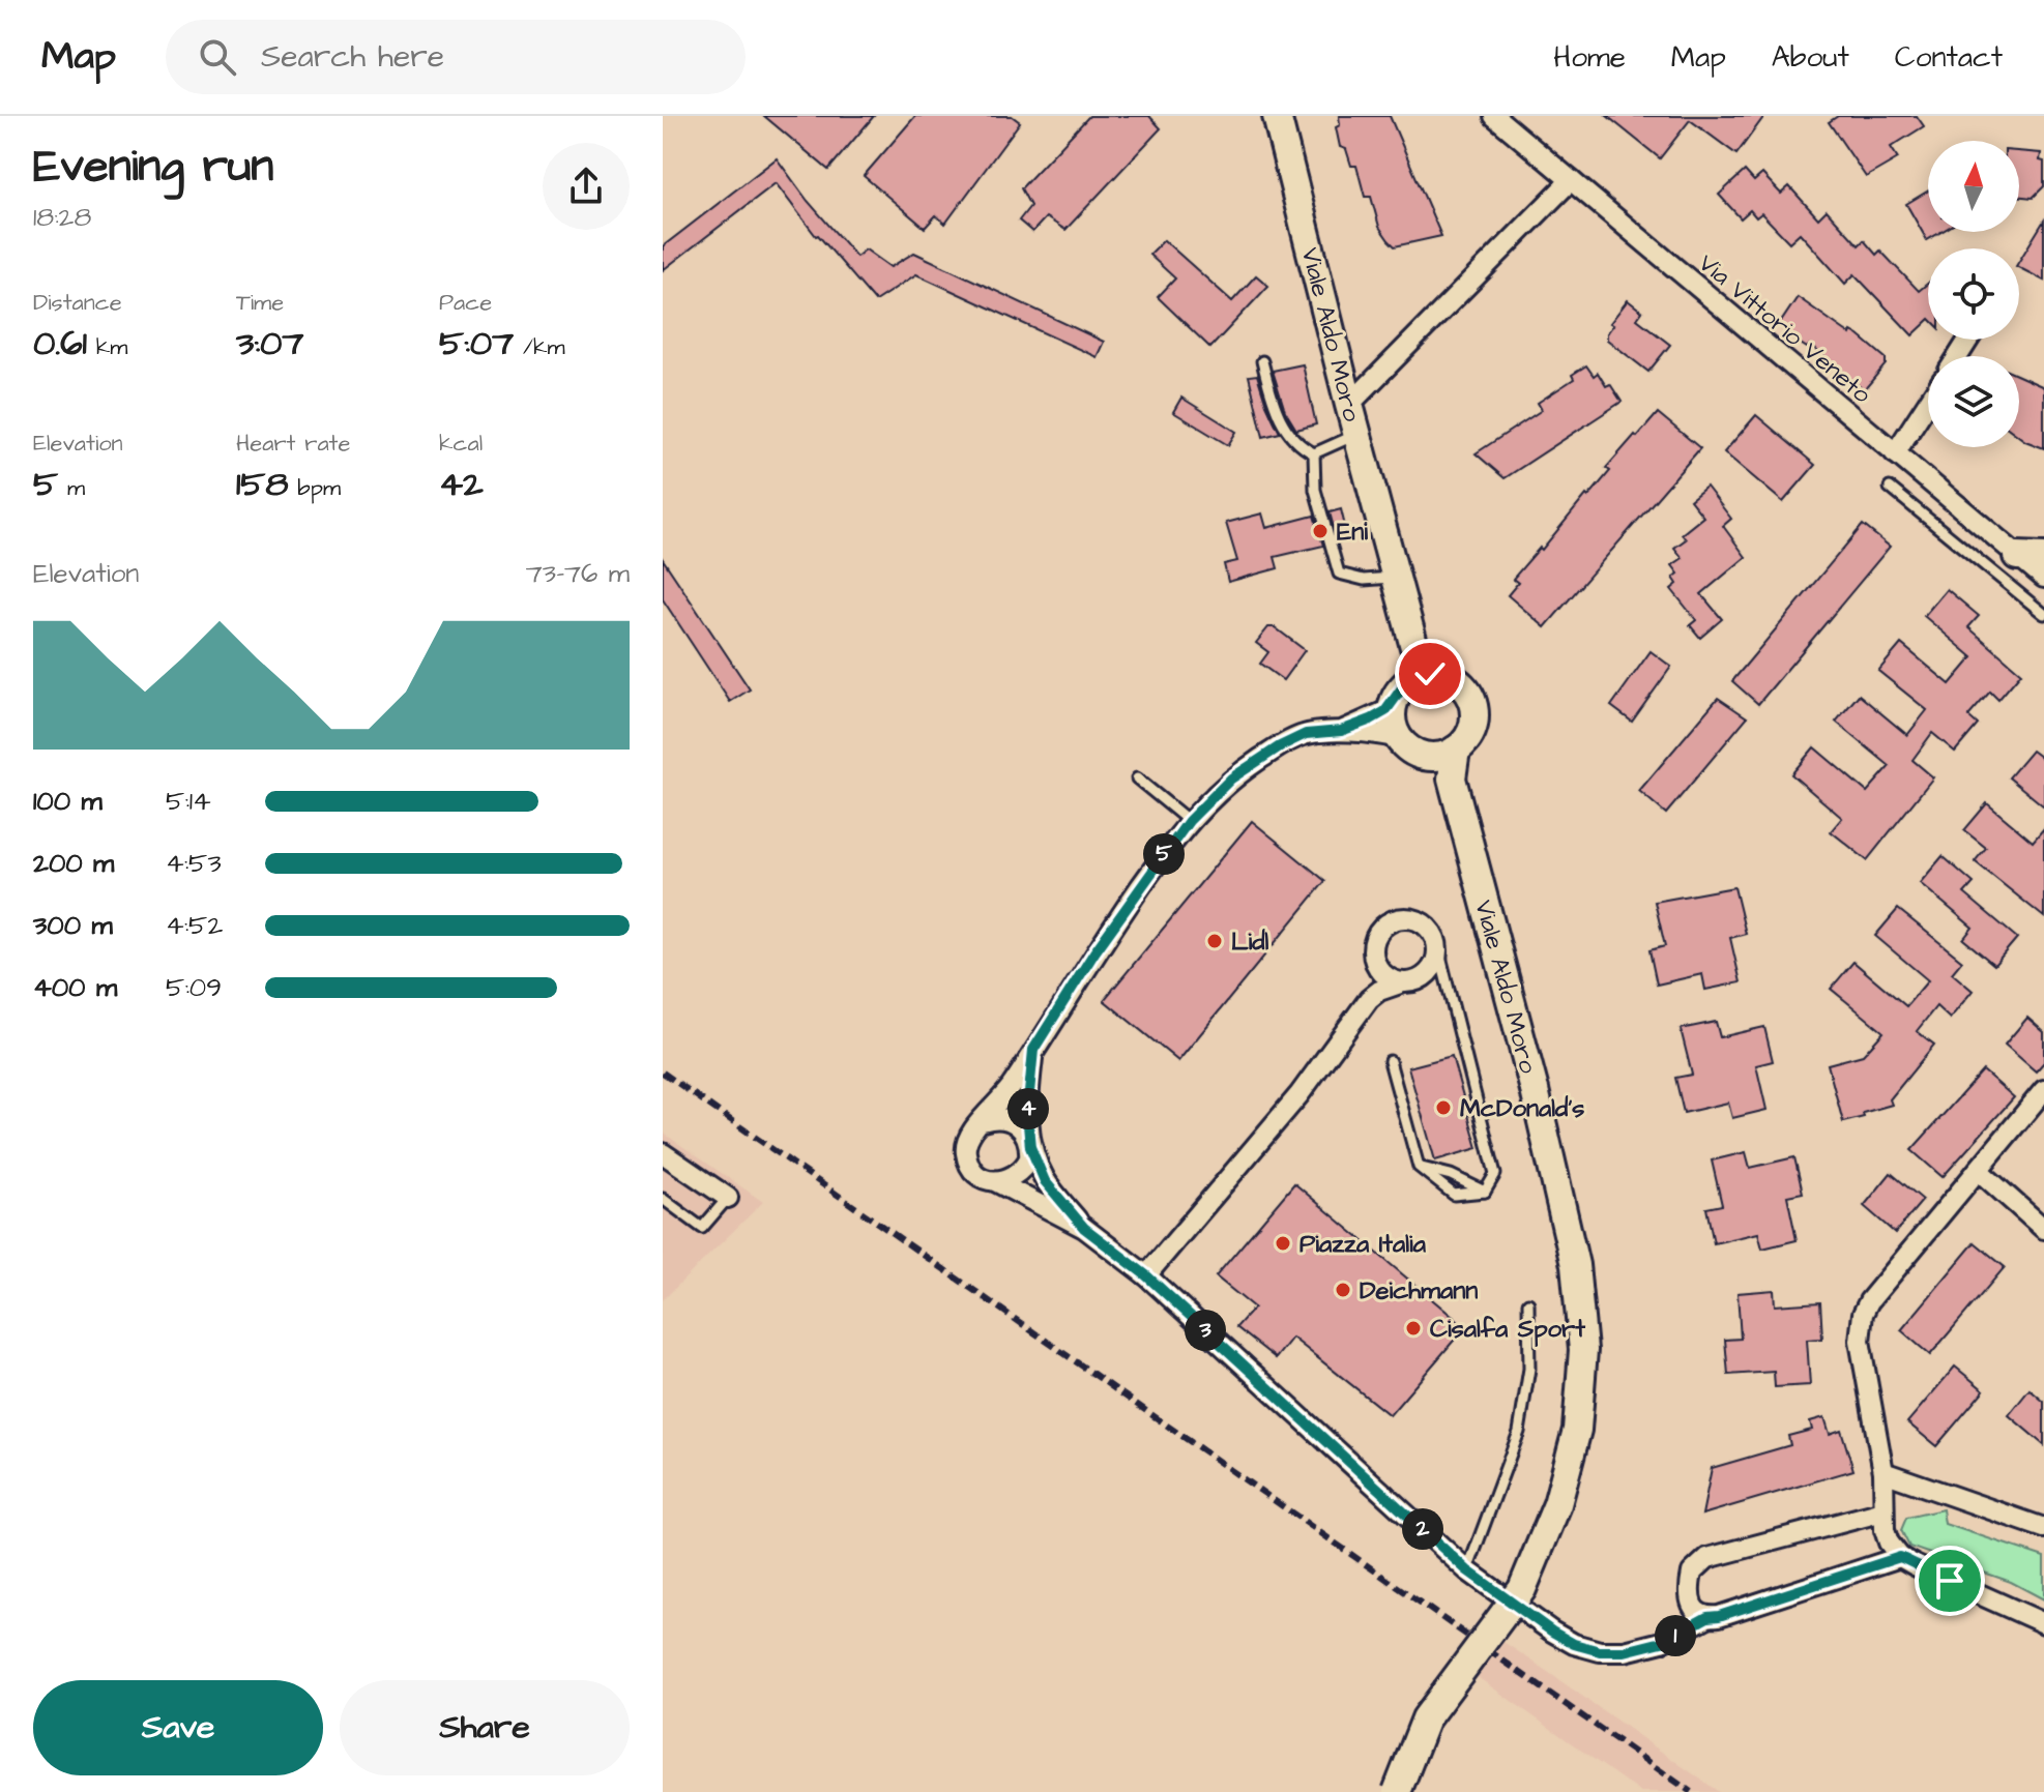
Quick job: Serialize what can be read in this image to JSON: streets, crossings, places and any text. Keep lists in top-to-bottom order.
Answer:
{
  "streets": {
    "main road": ["Viale Aldo Moro"],
    "street": ["Via Vittorio Veneto"]
  },
  "places": [
    "Eni",
    "Lidl",
    "McDonald's",
    "Piazza Italia",
    "Deichmann",
    "Cisalfa Sport"
  ],
  "north": "top",
  "page": {
    "header": "Map",
    "search": "Search here",
    "nav": [
      "Home",
      "Map",
      "About",
      "Contact"
    ],
    "heading": ["Evening run", "18:28"],
    "stats": [
      ["Distance", "0.61 km"],
      ["Time", "3:07"],
      ["Pace", "5:07 /km"],
      ["Elevation", "5 m"],
      ["Heart rate", "158 bpm"],
      ["kcal", "42"]
    ],
    "chart": ["Elevation", "73–76 m"],
    "list": [
      {
        "name": "100 m",
        "note": "5:14"
      },
      {
        "name": "200 m",
        "note": "4:53"
      },
      {
        "name": "300 m",
        "note": "4:52"
      },
      {
        "name": "400 m",
        "note": "5:09"
      }
    ],
    "pins": [
      "5",
      "4",
      "3",
      "2",
      "1"
    ],
    "buttons": ["Save", "Share"]
  }
}
